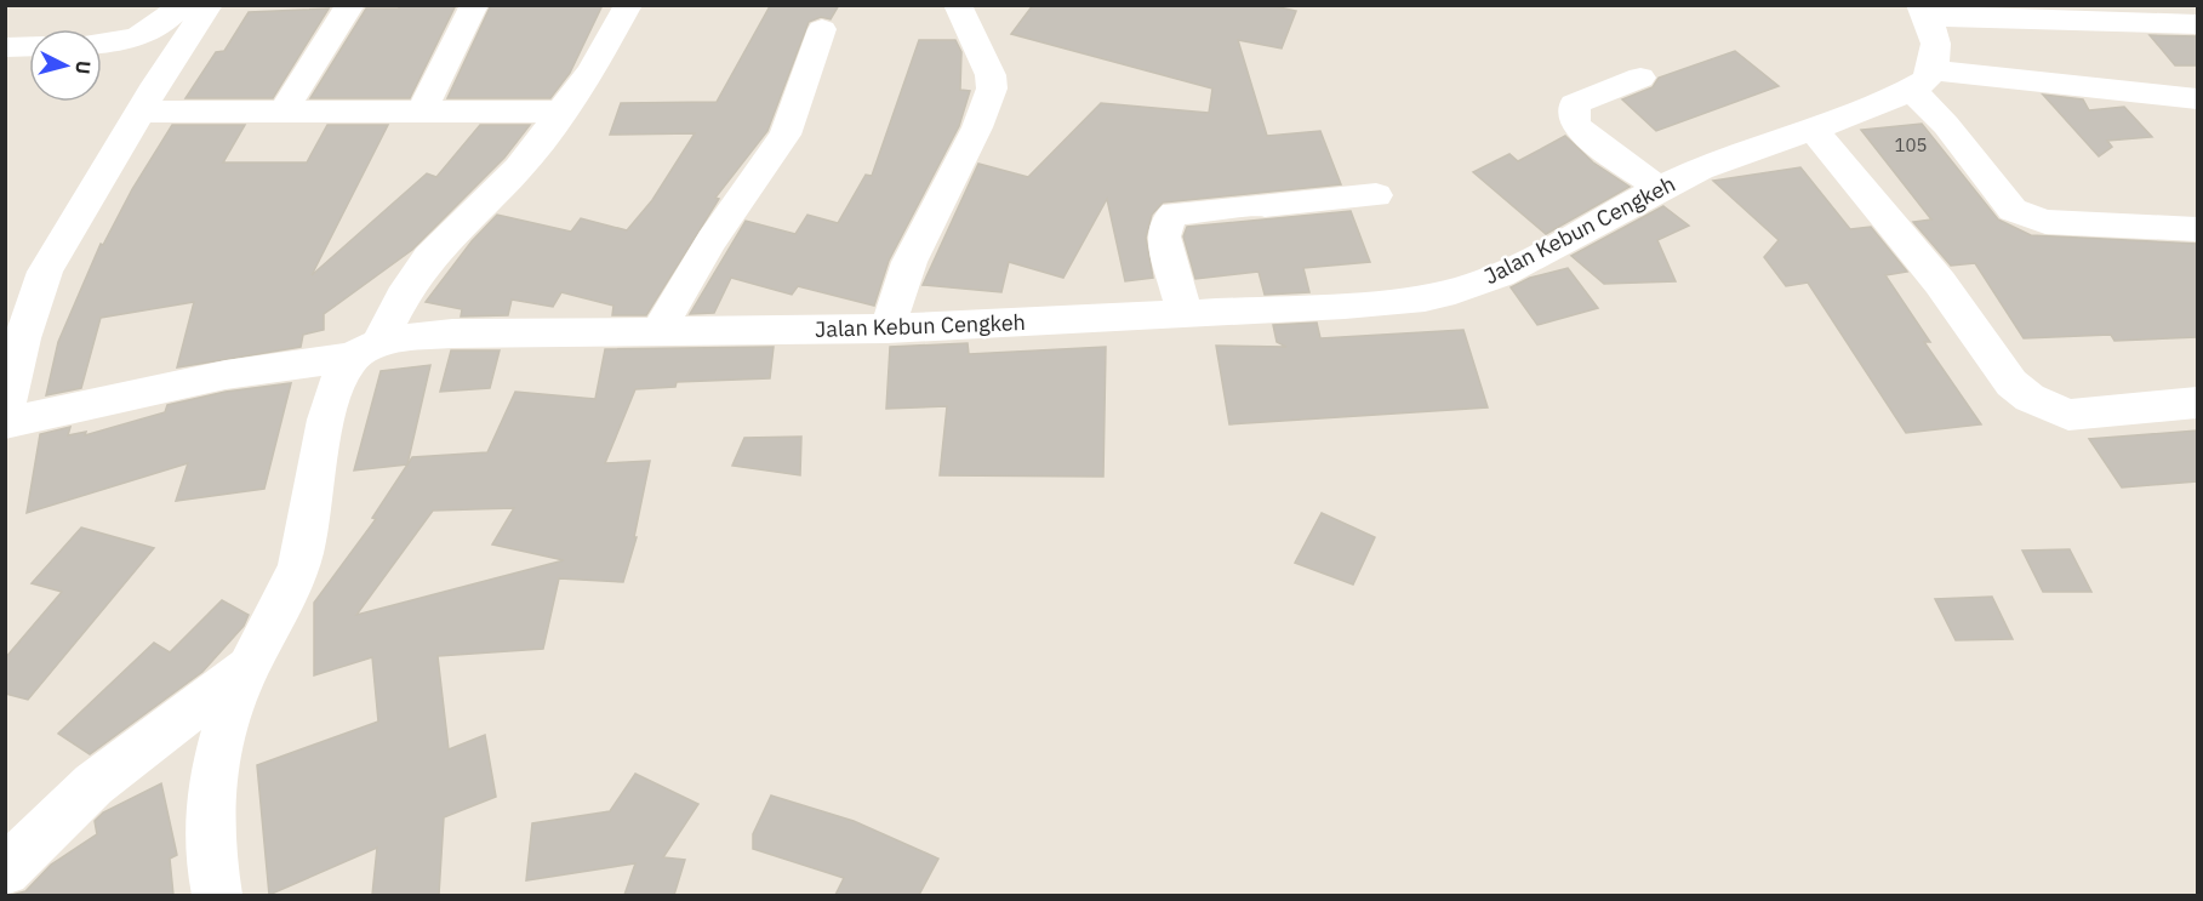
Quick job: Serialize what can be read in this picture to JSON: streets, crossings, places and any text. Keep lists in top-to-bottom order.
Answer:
{
  "streets": {
    "street": ["Jalan Kebun Cengkeh"]
  },
  "house_numbers": ["105"],
  "north": "right"
}
